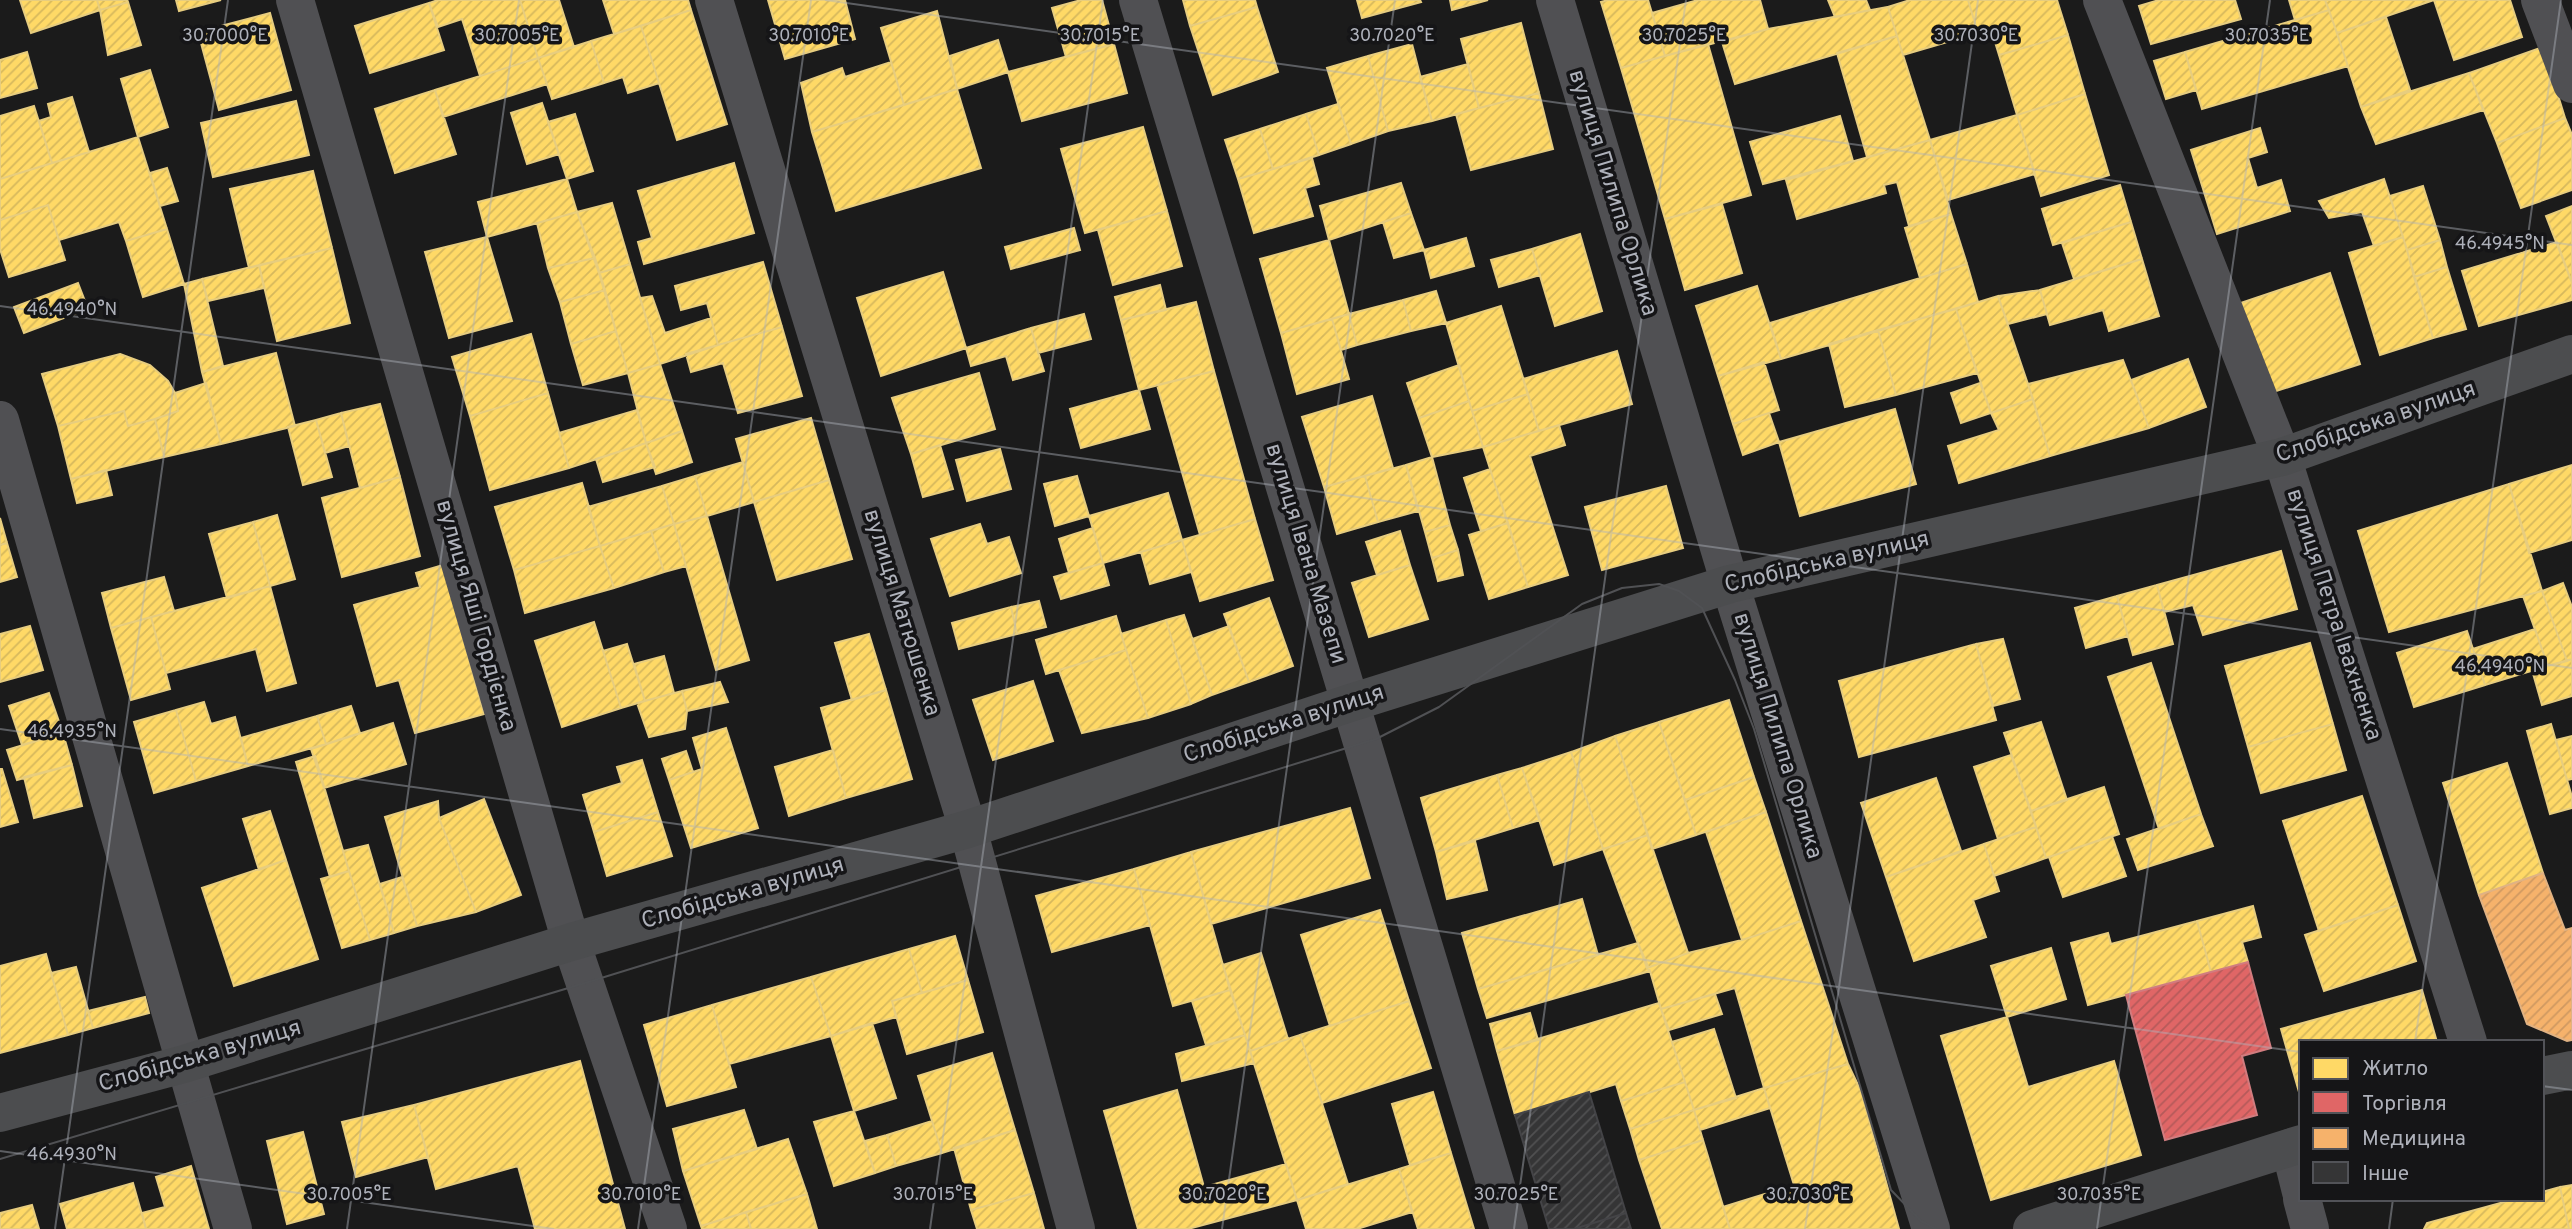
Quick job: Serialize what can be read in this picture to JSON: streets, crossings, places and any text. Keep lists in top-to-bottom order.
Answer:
{
  "streets": {
    "main road": ["Слобідська вулиця"],
    "street": [
      "вулиця Пилипа Орлика",
      "вулиця Івана Мазепи",
      "вулиця Матюшенка",
      "вулиця Петра Івахненка",
      "вулиця Яші Гордієнка"
    ]
  },
  "crossings": [
    ["вулиця Пилипа Орлика", "Слобідська вулиця"],
    ["Слобідська вулиця", "вулиця Івана Мазепи"],
    ["Слобідська вулиця", "вулиця Матюшенка"],
    ["Слобідська вулиця", "вулиця Петра Івахненка"],
    ["Слобідська вулиця", "вулиця Яші Гордієнка"]
  ],
  "legend": [
    "Житло",
    "Торгівля",
    "Медицина",
    "Інше"
  ],
  "coordinates": [
    "30.7000°E",
    "30.7005°E",
    "30.7010°E",
    "30.7015°E",
    "30.7020°E",
    "30.7025°E",
    "30.7030°E",
    "30.7035°E",
    "46.4945°N",
    "46.4940°N",
    "46.4935°N",
    "46.4930°N"
  ]
}
